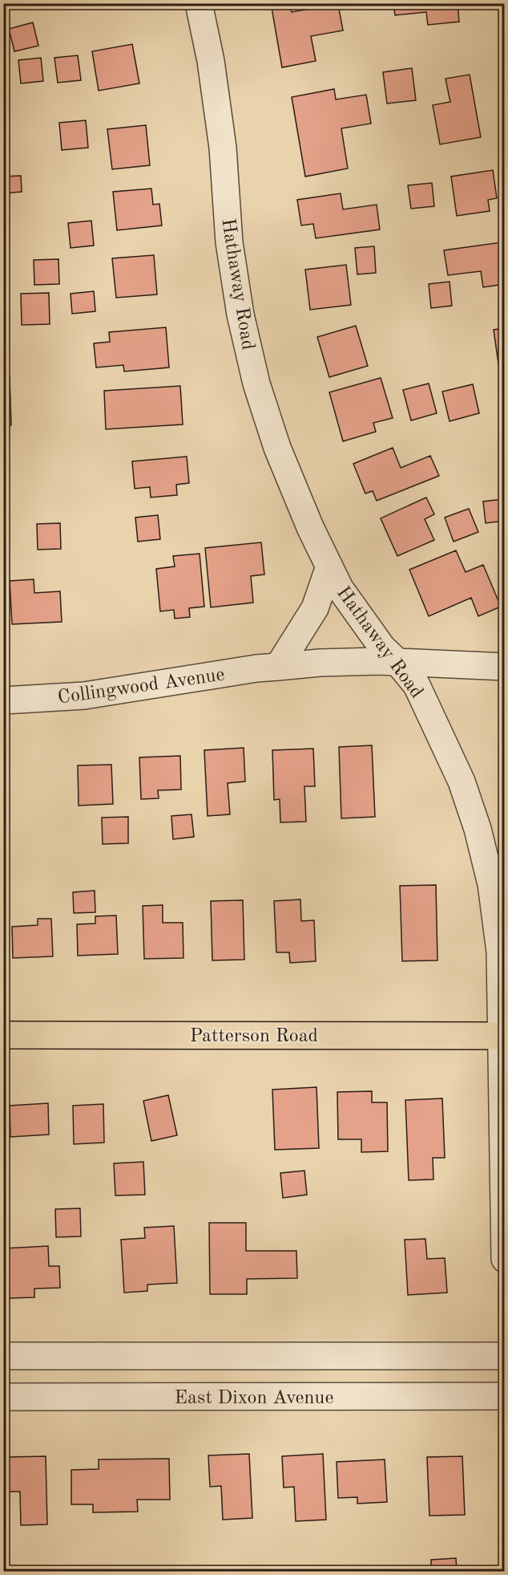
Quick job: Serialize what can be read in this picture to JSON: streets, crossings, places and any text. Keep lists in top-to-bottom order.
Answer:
{
  "streets": {
    "main road": ["Patterson Road"],
    "street": ["Hathaway Road", "Collingwood Avenue", "East Dixon Avenue"]
  },
  "crossings": [
    ["Hathaway Road", "Collingwood Avenue"],
    ["Hathaway Road", "Patterson Road"]
  ]
}
